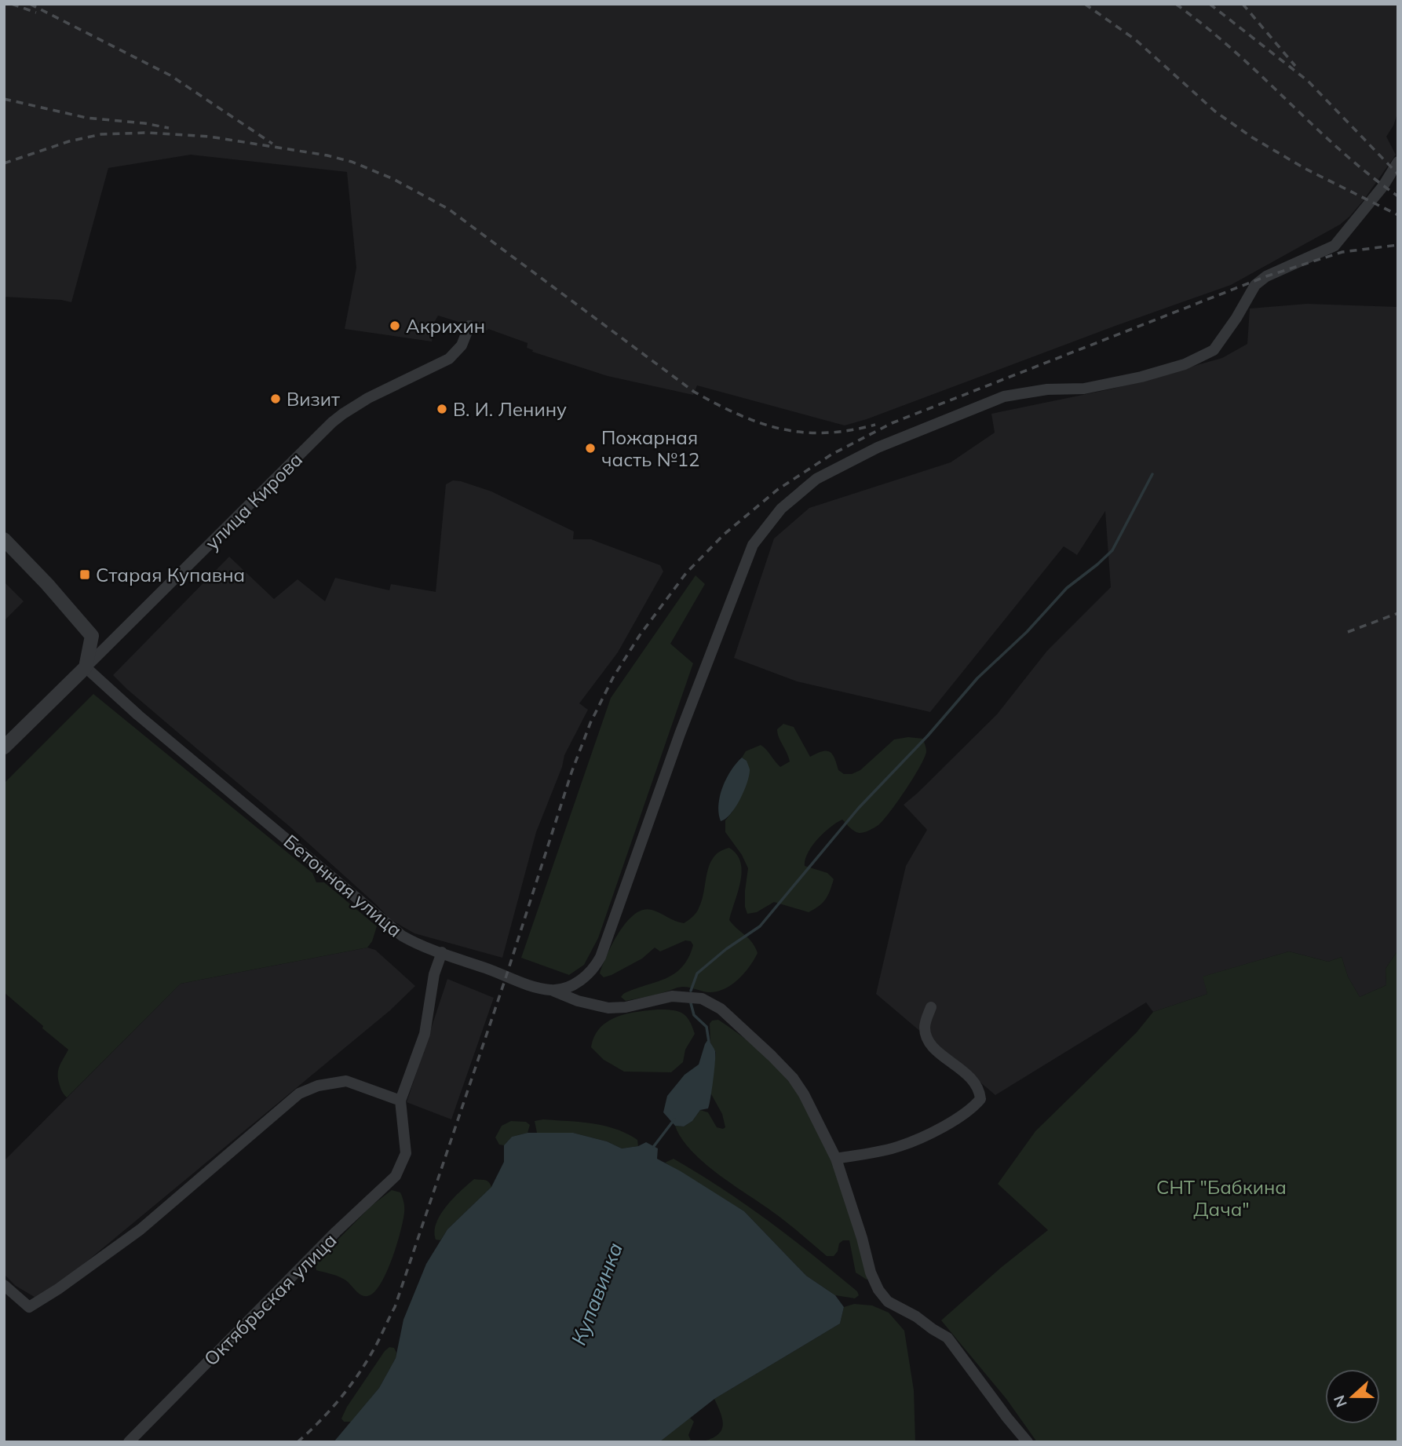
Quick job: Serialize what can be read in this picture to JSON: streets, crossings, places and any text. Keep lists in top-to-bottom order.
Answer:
{
  "streets": {
    "street": ["улица Кирова", "Бетонная улица", "Октябрьская улица"]
  },
  "crossings": [
    ["улица Кирова", "Бетонная улица"]
  ],
  "water": ["Купавинка"],
  "parks": ["СНТ \"Бабкина Дача\""],
  "places": {
    "other": [
      "Акрихин",
      "Визит",
      "В. И. Ленину",
      "Пожарная часть №12"
    ],
    "transit": ["Старая Купавна"]
  },
  "north": "left"
}
